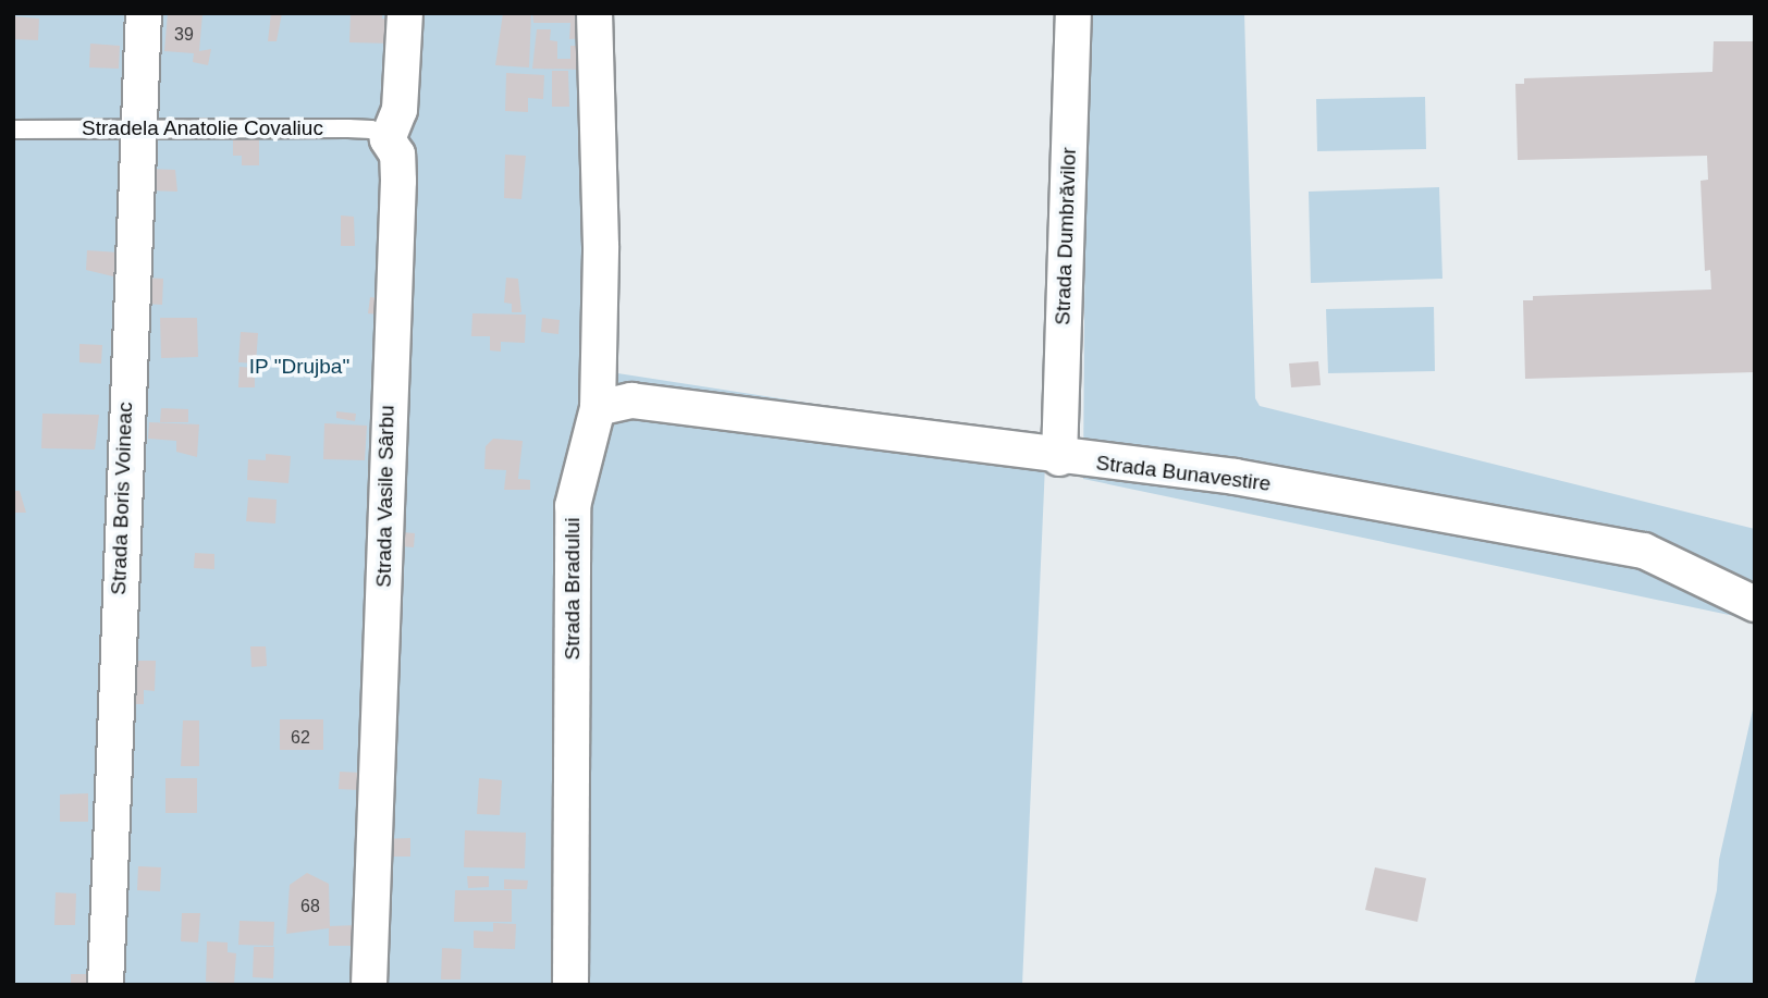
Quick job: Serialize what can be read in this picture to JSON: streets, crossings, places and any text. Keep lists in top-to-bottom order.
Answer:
{
  "streets": {
    "street": [
      "Strada Dumbrăvilor",
      "Strada Bunavestire",
      "Strada Vasile Sârbu",
      "Strada Boris Voineac",
      "Strada Bradului"
    ],
    "lane": ["Stradela Anatolie Covaliuc"]
  },
  "crossings": [
    ["Stradela Anatolie Covaliuc", "Strada Vasile Sârbu"],
    ["Stradela Anatolie Covaliuc", "Strada Boris Voineac"],
    ["Strada Dumbrăvilor", "Strada Bunavestire"],
    ["Strada Bunavestire", "Strada Bradului"]
  ],
  "parks": ["IP \"Drujba\""],
  "house_numbers": ["39", "62", "68"]
}
